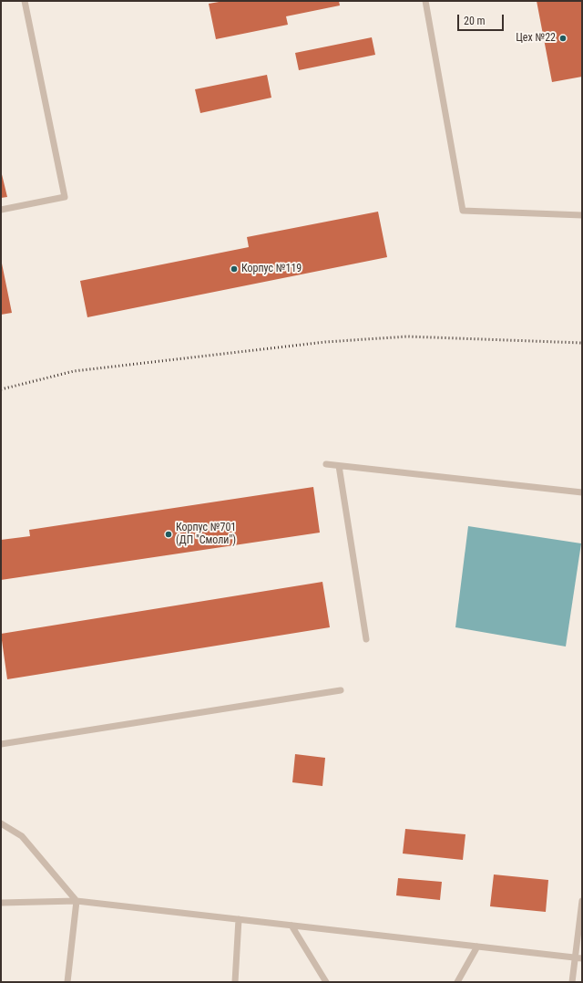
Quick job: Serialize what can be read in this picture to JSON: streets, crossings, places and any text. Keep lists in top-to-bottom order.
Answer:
{
  "places": ["Цех №22", "Корпус №119", "Корпус №701 (ДП \"Смоли\")"],
  "scale_bar": "20 m"
}
